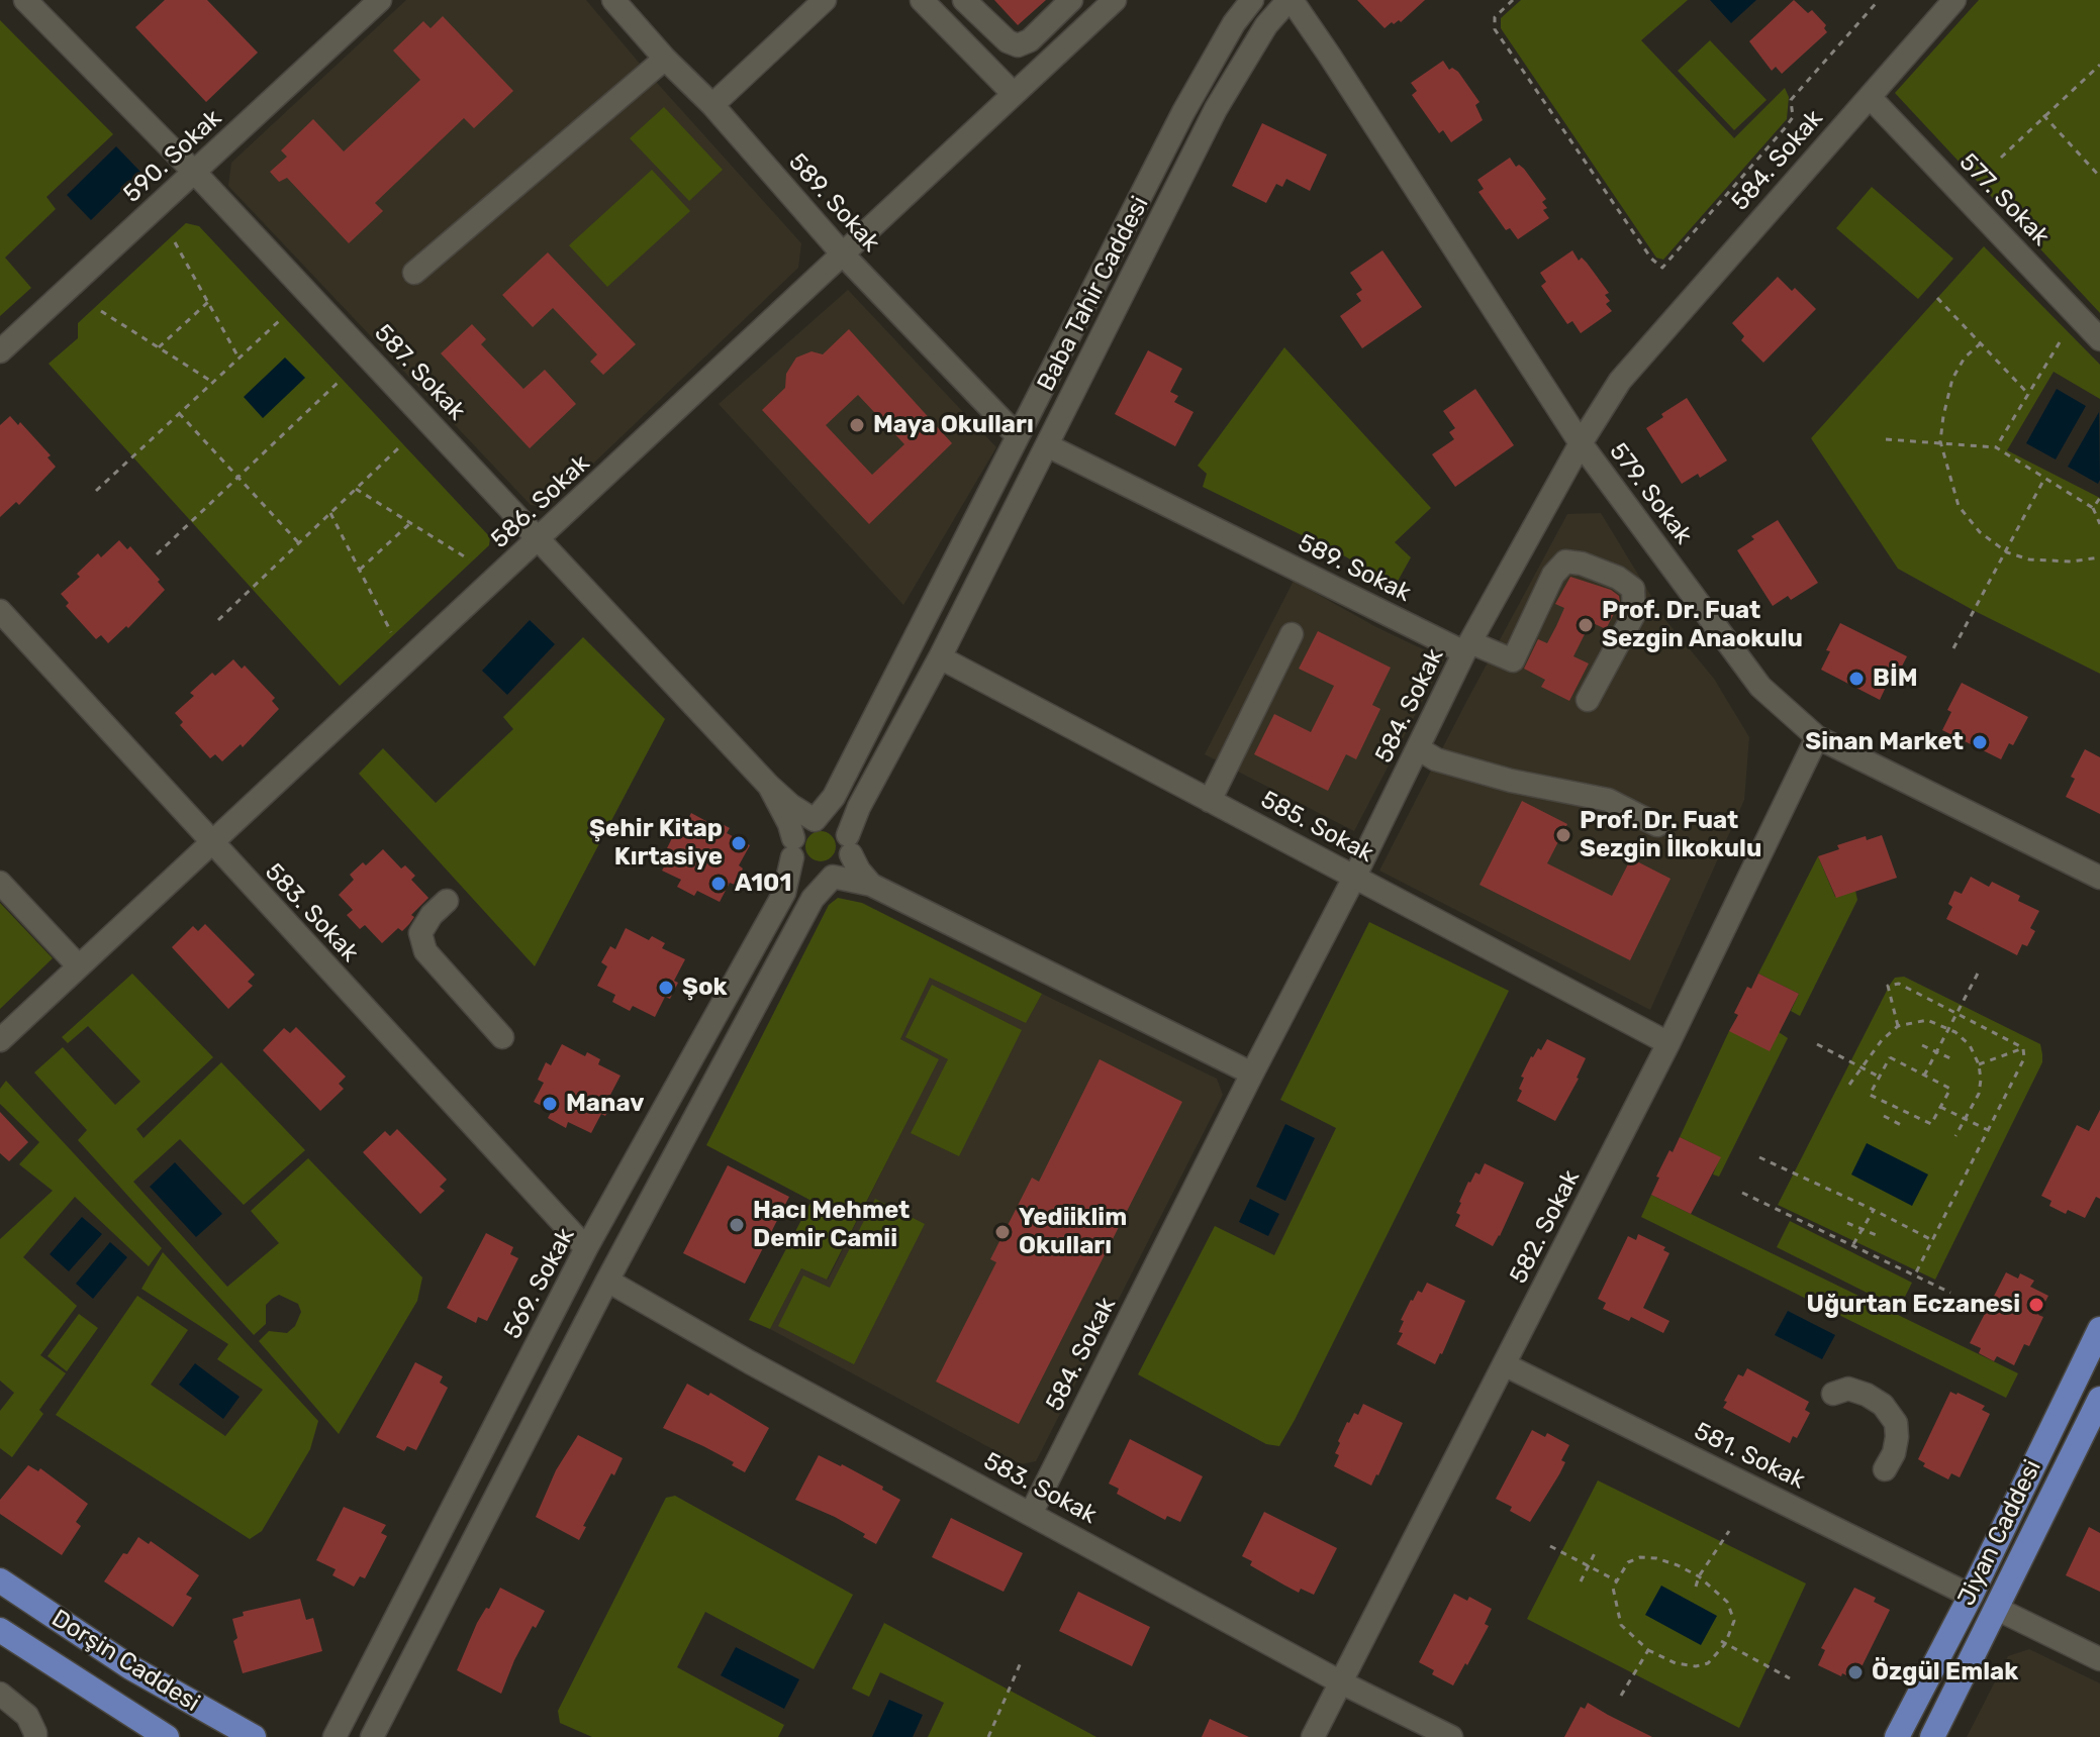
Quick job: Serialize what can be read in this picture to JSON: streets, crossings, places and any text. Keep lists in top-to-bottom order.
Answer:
{
  "streets": {
    "main road": ["Jiyan Caddesi", "Dorşin Caddesi"],
    "street": [
      "590. Sokak",
      "584. Sokak",
      "577. Sokak",
      "589. Sokak",
      "Baba Tahir Caddesi",
      "587. Sokak",
      "579. Sokak",
      "586. Sokak",
      "585. Sokak",
      "583. Sokak",
      "582. Sokak",
      "569. Sokak",
      "581. Sokak"
    ]
  },
  "crossings": [
    ["590. Sokak", "587. Sokak"],
    ["584. Sokak", "577. Sokak"],
    ["584. Sokak", "589. Sokak"],
    ["584. Sokak", "579. Sokak"],
    ["584. Sokak", "585. Sokak"],
    ["584. Sokak", "583. Sokak"],
    ["589. Sokak", "Baba Tahir Caddesi"],
    ["589. Sokak", "586. Sokak"],
    ["Baba Tahir Caddesi", "579. Sokak"],
    ["Baba Tahir Caddesi", "585. Sokak"],
    ["Baba Tahir Caddesi", "569. Sokak"],
    ["587. Sokak", "586. Sokak"],
    ["579. Sokak", "582. Sokak"],
    ["586. Sokak", "583. Sokak"],
    ["585. Sokak", "582. Sokak"],
    ["583. Sokak", "582. Sokak"],
    ["583. Sokak", "569. Sokak"],
    ["582. Sokak", "581. Sokak"],
    ["581. Sokak", "Jiyan Caddesi"]
  ],
  "places": [
    "Maya Okulları",
    "Prof. Dr. Fuat Sezgin Anaokulu",
    "BİM",
    "Sinan Market",
    "Prof. Dr. Fuat Sezgin İlkokulu",
    "Şehir Kitap Kırtasiye",
    "A101",
    "Şok",
    "Manav",
    "Hacı Mehmet Demir Camii",
    "Yediiklim Okulları",
    "Uğurtan Eczanesi",
    "Özgül Emlak"
  ]
}
